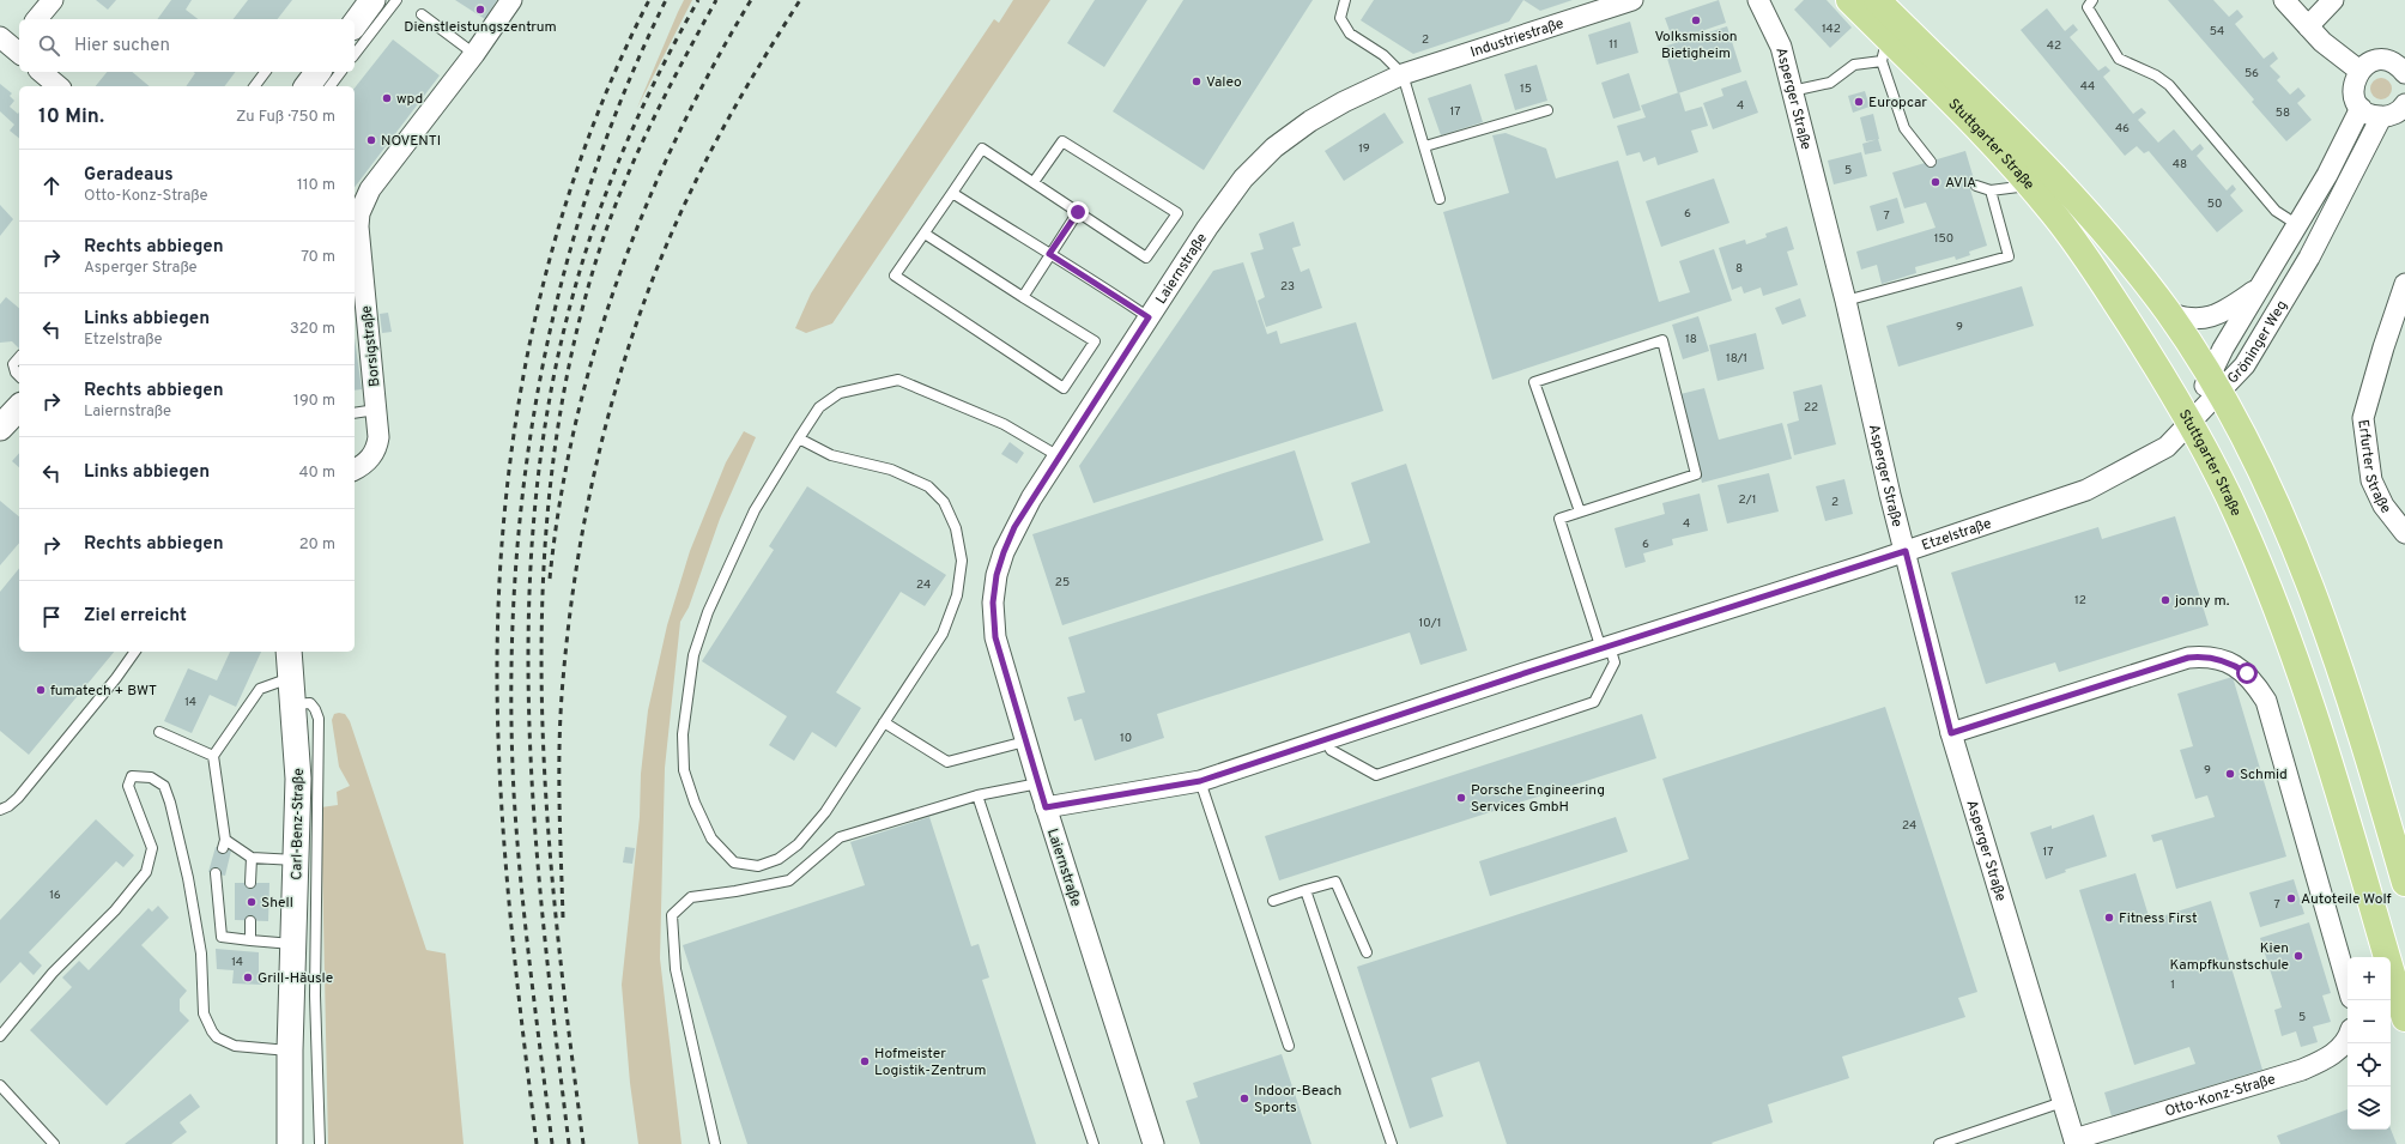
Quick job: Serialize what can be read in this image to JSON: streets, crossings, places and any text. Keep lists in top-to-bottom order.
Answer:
{
  "streets": {
    "main road": ["Stuttgarter Straße"],
    "street": [
      "Industriestraße",
      "Asperger Straße",
      "Laiernstraße",
      "Gröninger Weg",
      "Borsigstraße",
      "Erfurter Straße",
      "Etzelstraße",
      "Carl-Benz-Straße",
      "Otto-Konz-Straße"
    ]
  },
  "crossings": [
    ["Industriestraße", "Laiernstraße"],
    ["Asperger Straße", "Etzelstraße"],
    ["Asperger Straße", "Otto-Konz-Straße"],
    ["Stuttgarter Straße", "Gröninger Weg"],
    ["Stuttgarter Straße", "Etzelstraße"],
    ["Laiernstraße", "Etzelstraße"],
    ["Gröninger Weg", "Etzelstraße"]
  ],
  "places": [
    "Dienstleistungszentrum",
    "Volksmission Bietigheim",
    "Valeo",
    "wpd",
    "Europcar",
    "NOVENTI",
    "AVIA",
    "jonny m.",
    "fumatech + BWT",
    "Schmid",
    "Porsche Engineering Services GmbH",
    "Autoteile Wolf",
    "Shell",
    "Fitness First",
    "Kien Kampfkunstschule",
    "Grill-Häusle",
    "Hofmeister Logistik-Zentrum",
    "Indoor-Beach Sports"
  ],
  "house_numbers": [
    "142",
    "54",
    "2",
    "11",
    "42",
    "56",
    "44",
    "15",
    "4",
    "17",
    "58",
    "46",
    "19",
    "48",
    "5",
    "50",
    "6",
    "7",
    "150",
    "8",
    "23",
    "9",
    "18",
    "18/1",
    "22",
    "2/1",
    "2",
    "4",
    "6",
    "25",
    "24",
    "12",
    "10/1",
    "14",
    "10",
    "9",
    "24",
    "17",
    "16",
    "7",
    "14",
    "1",
    "5"
  ],
  "page": {
    "search": "Hier suchen",
    "heading": ["10 Min.", "Zu Fuß · 750 m"],
    "list": [
      ["Geradeaus", "Otto-Konz-Straße", "110 m"],
      ["Rechts abbiegen", "Asperger Straße", "70 m"],
      ["Links abbiegen", "Etzelstraße", "320 m"],
      ["Rechts abbiegen", "Laiernstraße", "190 m"],
      ["Links abbiegen", "40 m"],
      ["Rechts abbiegen", "20 m"],
      "Ziel erreicht"
    ],
    "map_buttons": ["+", "−"]
  }
}
